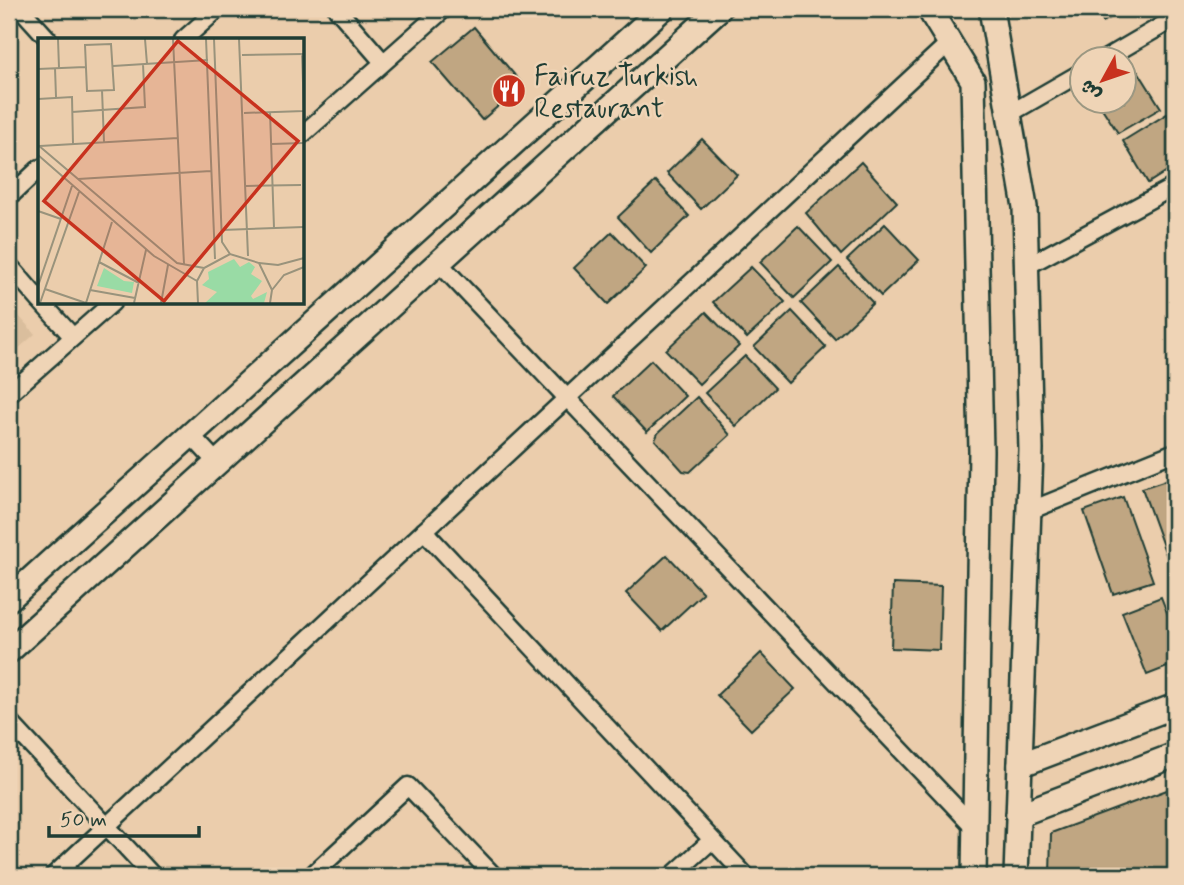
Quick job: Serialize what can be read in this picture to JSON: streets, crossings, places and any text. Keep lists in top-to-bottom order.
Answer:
{
  "places": {
    "restaurant": ["Fairuz Turkish Restaurant"]
  },
  "scale_bar": "50 m",
  "north": "bottom left"
}
